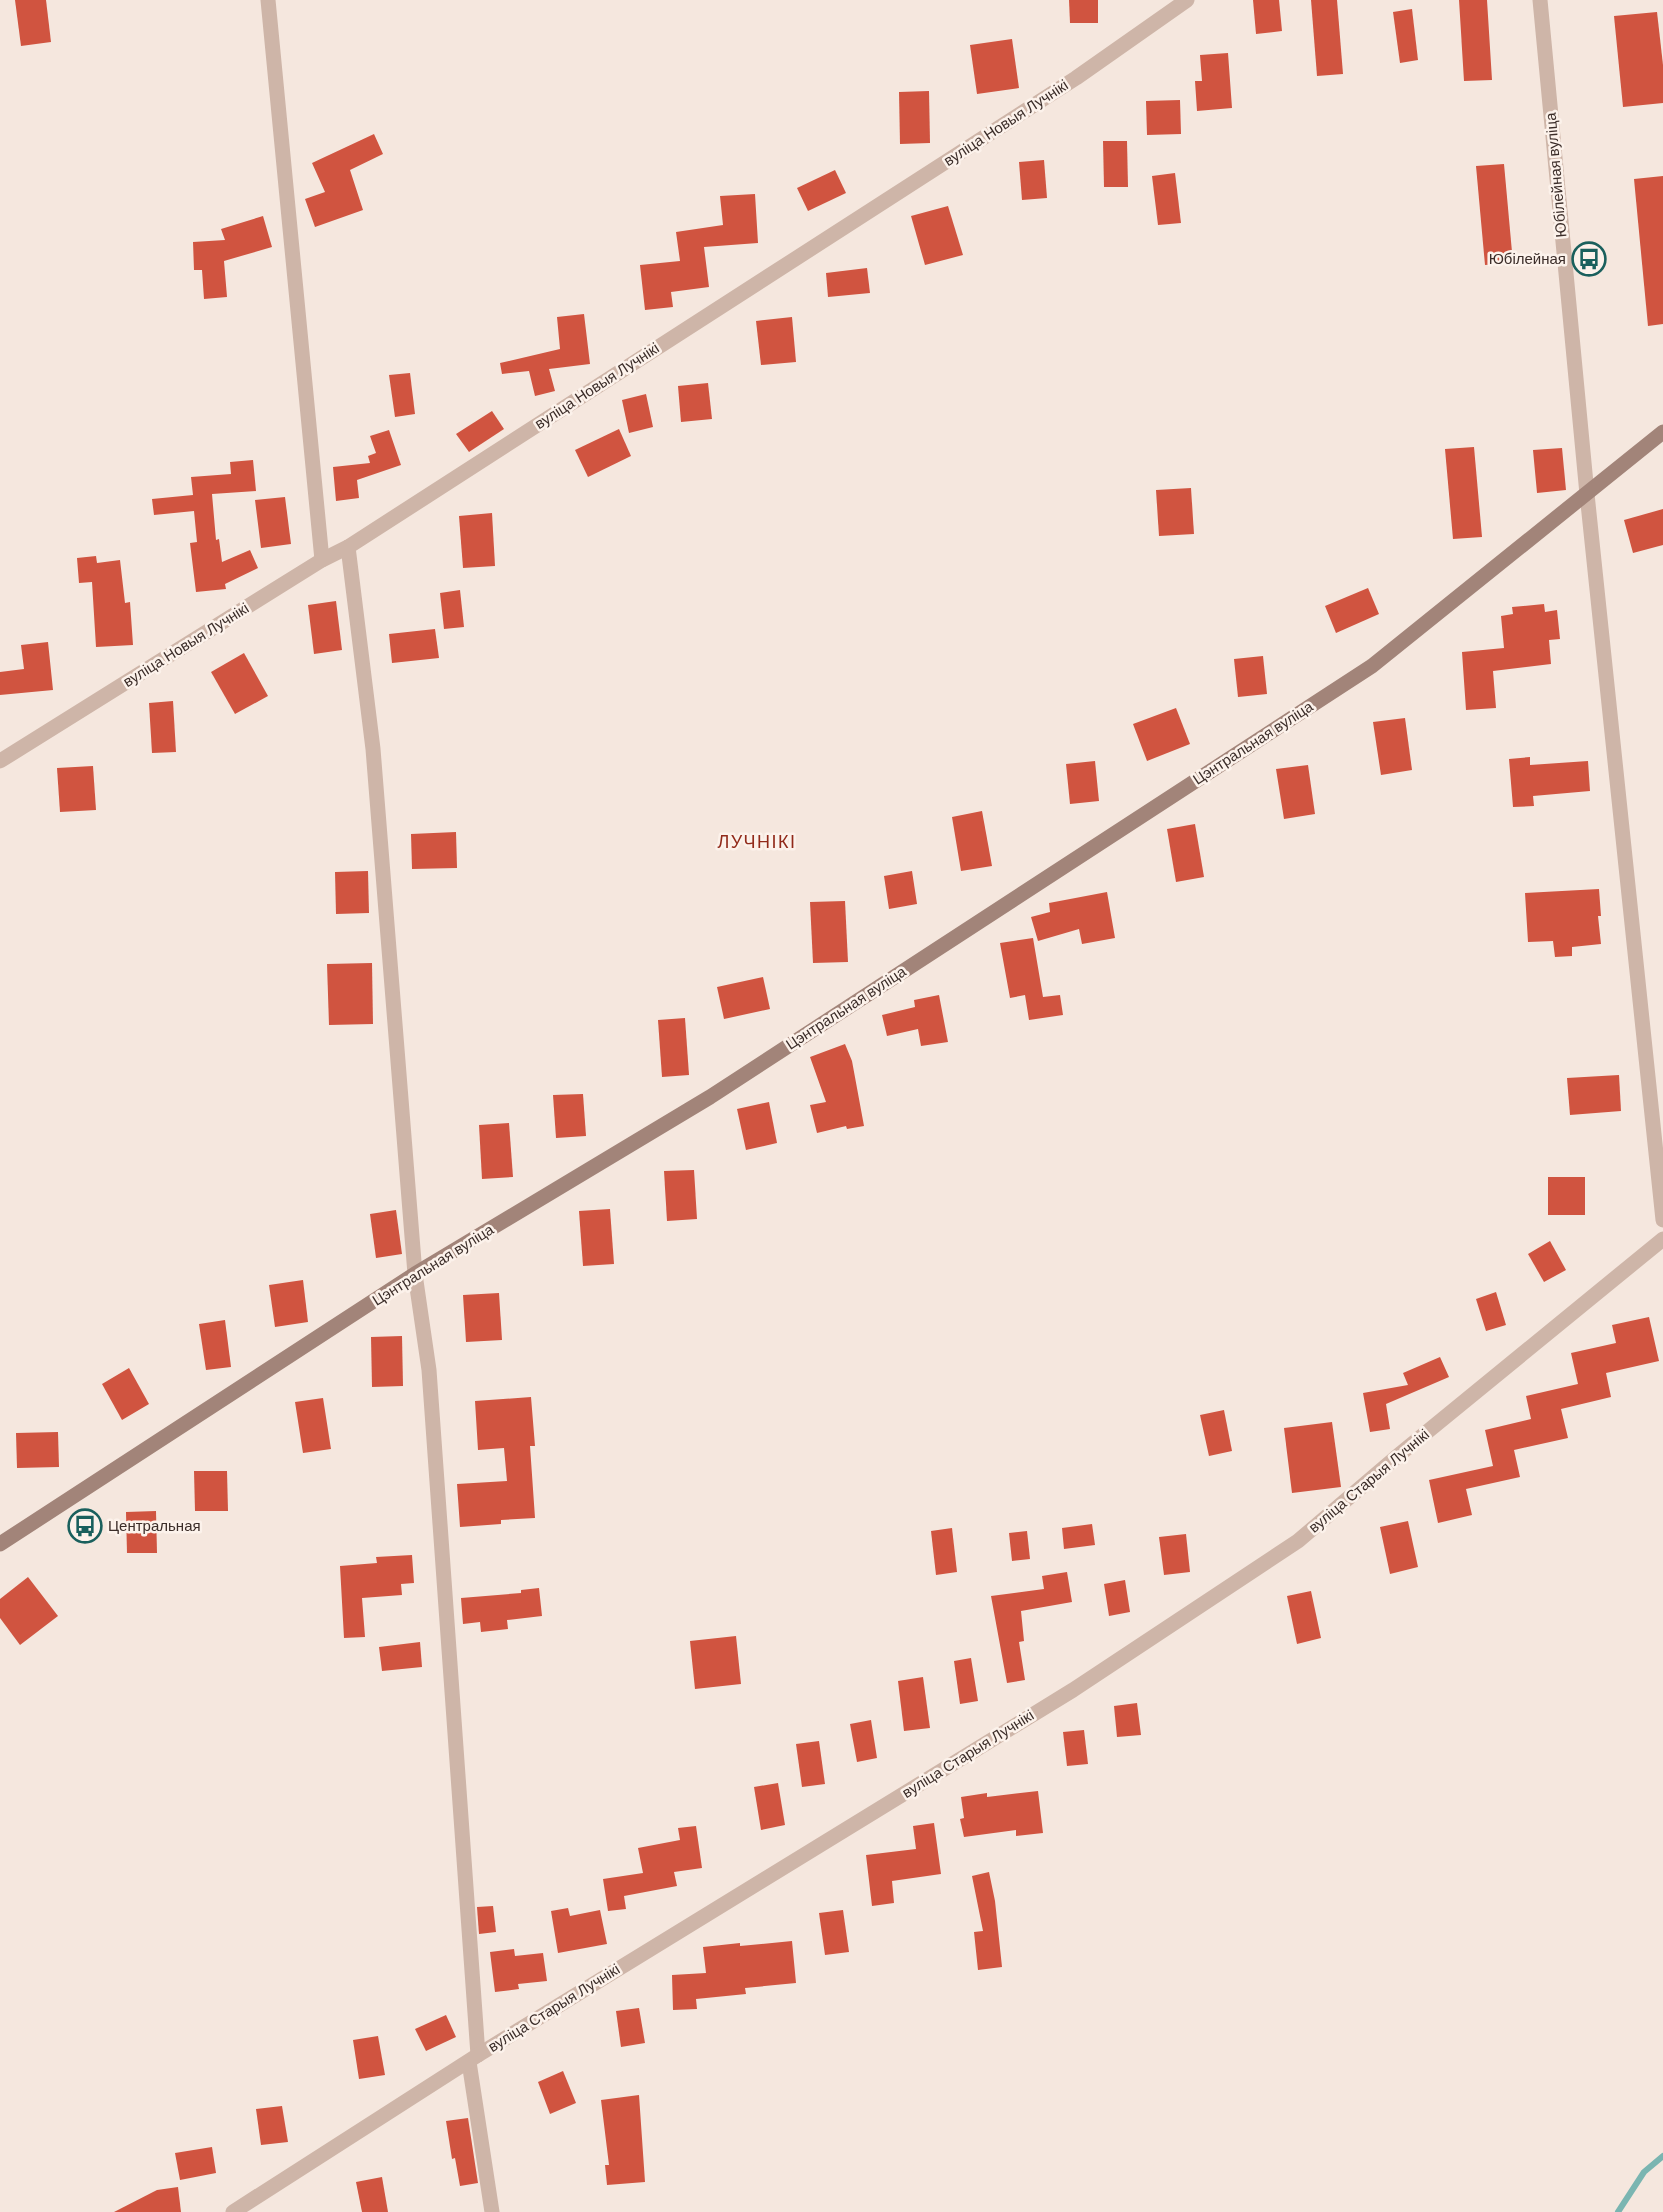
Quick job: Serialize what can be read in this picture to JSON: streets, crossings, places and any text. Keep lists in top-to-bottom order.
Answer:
{
  "streets": {
    "main road": ["Цэнтральная вуліца"],
    "street": ["вуліца Новыя Лучнікі", "Юбілейная вуліца", "вуліца Старыя Лучнікі"]
  },
  "crossings": [
    ["Юбілейная вуліца", "Цэнтральная вуліца"]
  ],
  "districts": ["ЛУЧНІКІ"],
  "places": {
    "bus stop": ["Юбілейная", "Центральная"]
  }
}
